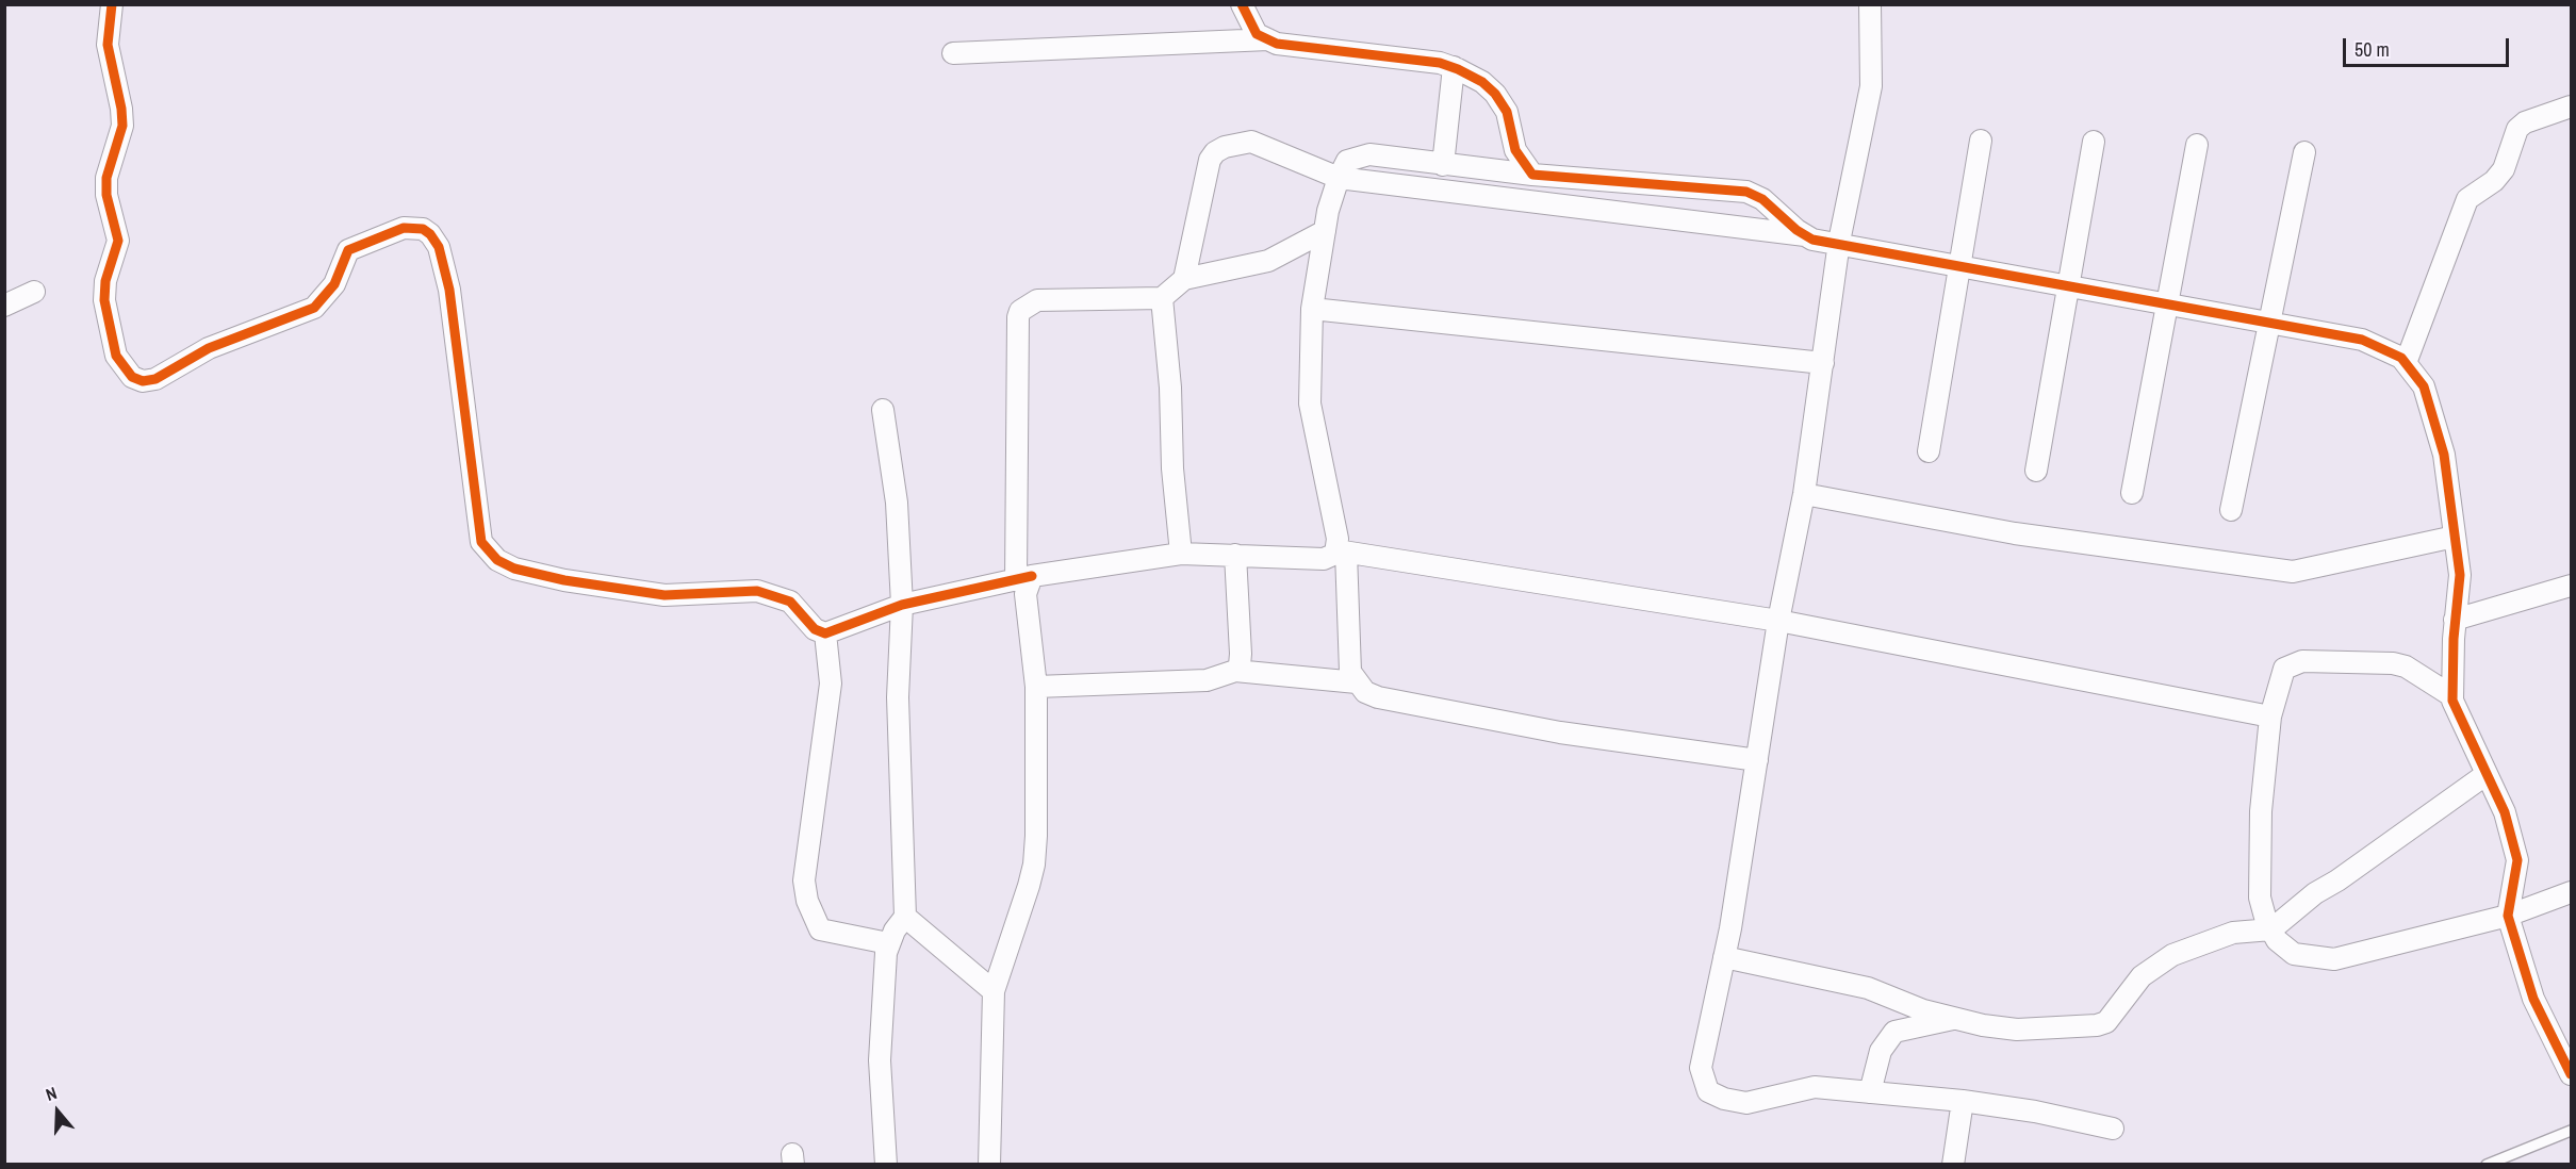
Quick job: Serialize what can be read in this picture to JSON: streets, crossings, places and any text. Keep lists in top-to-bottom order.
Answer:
{
  "scale_bar": "50 m",
  "north": "top"
}
